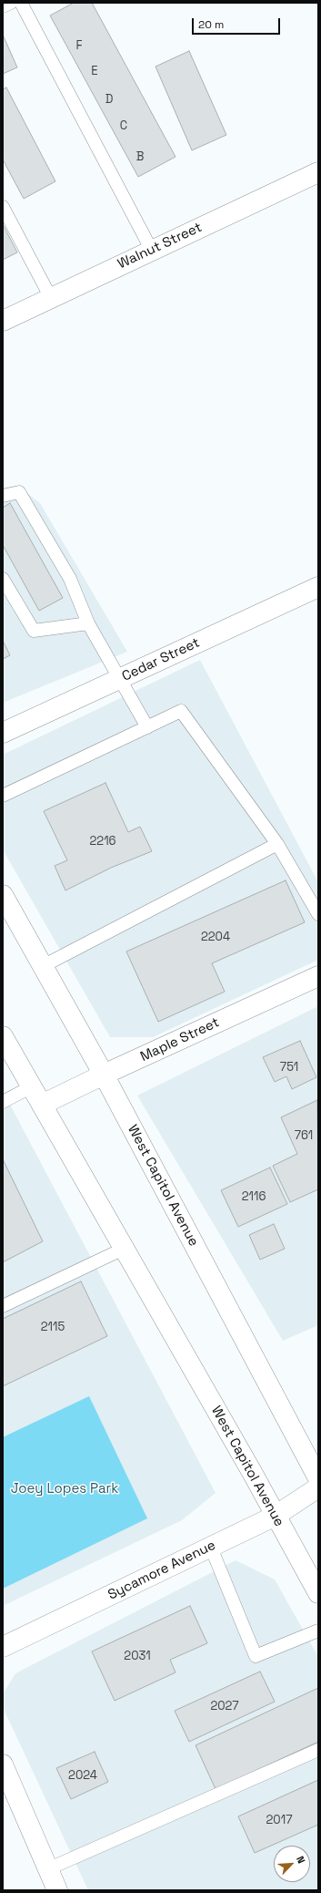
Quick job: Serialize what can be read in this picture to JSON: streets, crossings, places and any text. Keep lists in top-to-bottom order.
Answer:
{
  "streets": {
    "street": [
      "Walnut Street",
      "Cedar Street",
      "Maple Street",
      "West Capitol Avenue",
      "Sycamore Avenue"
    ]
  },
  "crossings": [
    ["Maple Street", "West Capitol Avenue"],
    ["West Capitol Avenue", "Sycamore Avenue"]
  ],
  "parks": ["Joey Lopes Park"],
  "house_numbers": [
    "F",
    "E",
    "D",
    "C",
    "B",
    "2216",
    "2204",
    "751",
    "761",
    "2116",
    "2115",
    "2031",
    "2027",
    "2024",
    "2017"
  ],
  "scale_bar": "20 m",
  "north": "top right"
}
